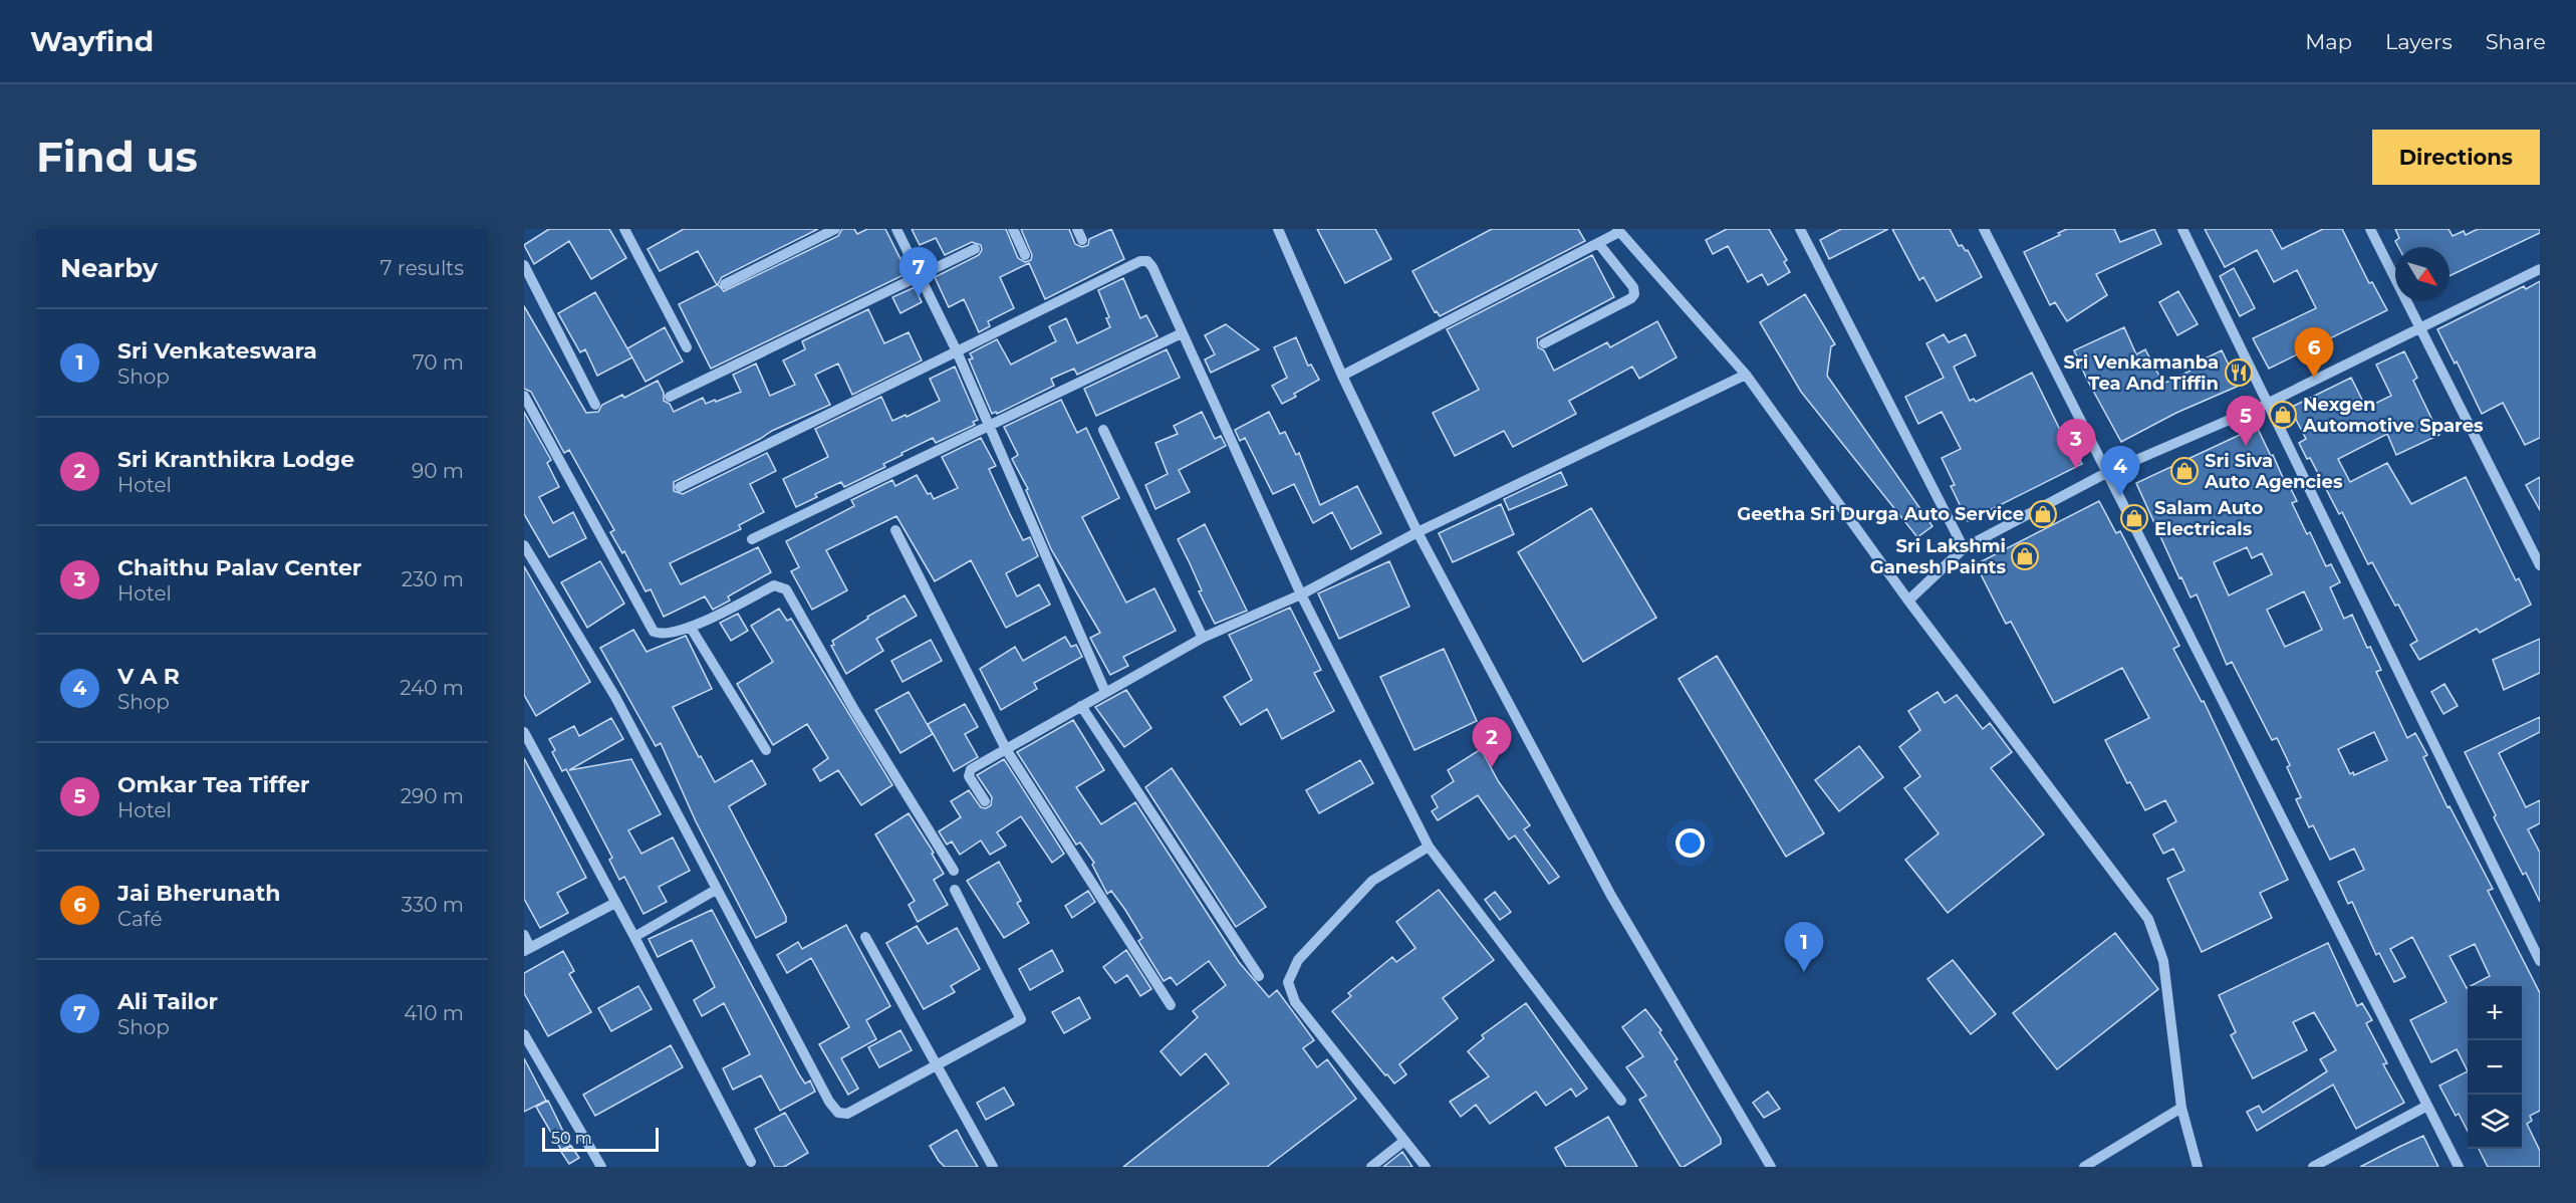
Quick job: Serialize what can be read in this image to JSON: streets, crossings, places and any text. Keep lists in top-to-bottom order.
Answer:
{
  "places": {
    "restaurant": ["Sri Venkamanba Tea And Tiffin"],
    "shop": [
      "Nexgen Automotive Spares",
      "Sri Siva Auto Agencies",
      "Geetha Sri Durga Auto Service",
      "Salam Auto Electricals",
      "Sri Lakshmi Ganesh Paints"
    ]
  },
  "scale_bar": "50 m",
  "north": "bottom right",
  "page": {
    "header": "Wayfind",
    "nav": ["Map", "Layers", "Share"],
    "buttons": "Directions",
    "title": "Find us",
    "heading": ["Nearby", "7 results"],
    "pins": [
      "7",
      "6",
      "5",
      "3",
      "4",
      "2",
      "1"
    ],
    "list": [
      {
        "mark": "1",
        "name": "Sri Venkateswara",
        "note": "Shop",
        "value": "70 m"
      },
      {
        "mark": "2",
        "name": "Sri Kranthikra Lodge",
        "note": "Hotel",
        "value": "90 m"
      },
      {
        "mark": "3",
        "name": "Chaithu Palav Center",
        "note": "Hotel",
        "value": "230 m"
      },
      {
        "mark": "4",
        "name": "V A R",
        "note": "Shop",
        "value": "240 m"
      },
      {
        "mark": "5",
        "name": "Omkar Tea Tiffer",
        "note": "Hotel",
        "value": "290 m"
      },
      {
        "mark": "6",
        "name": "Jai Bherunath",
        "note": "Café",
        "value": "330 m"
      },
      {
        "mark": "7",
        "name": "Ali Tailor",
        "note": "Shop",
        "value": "410 m"
      }
    ],
    "map_buttons": ["+", "−"],
    "scale": "50 m"
  }
}
